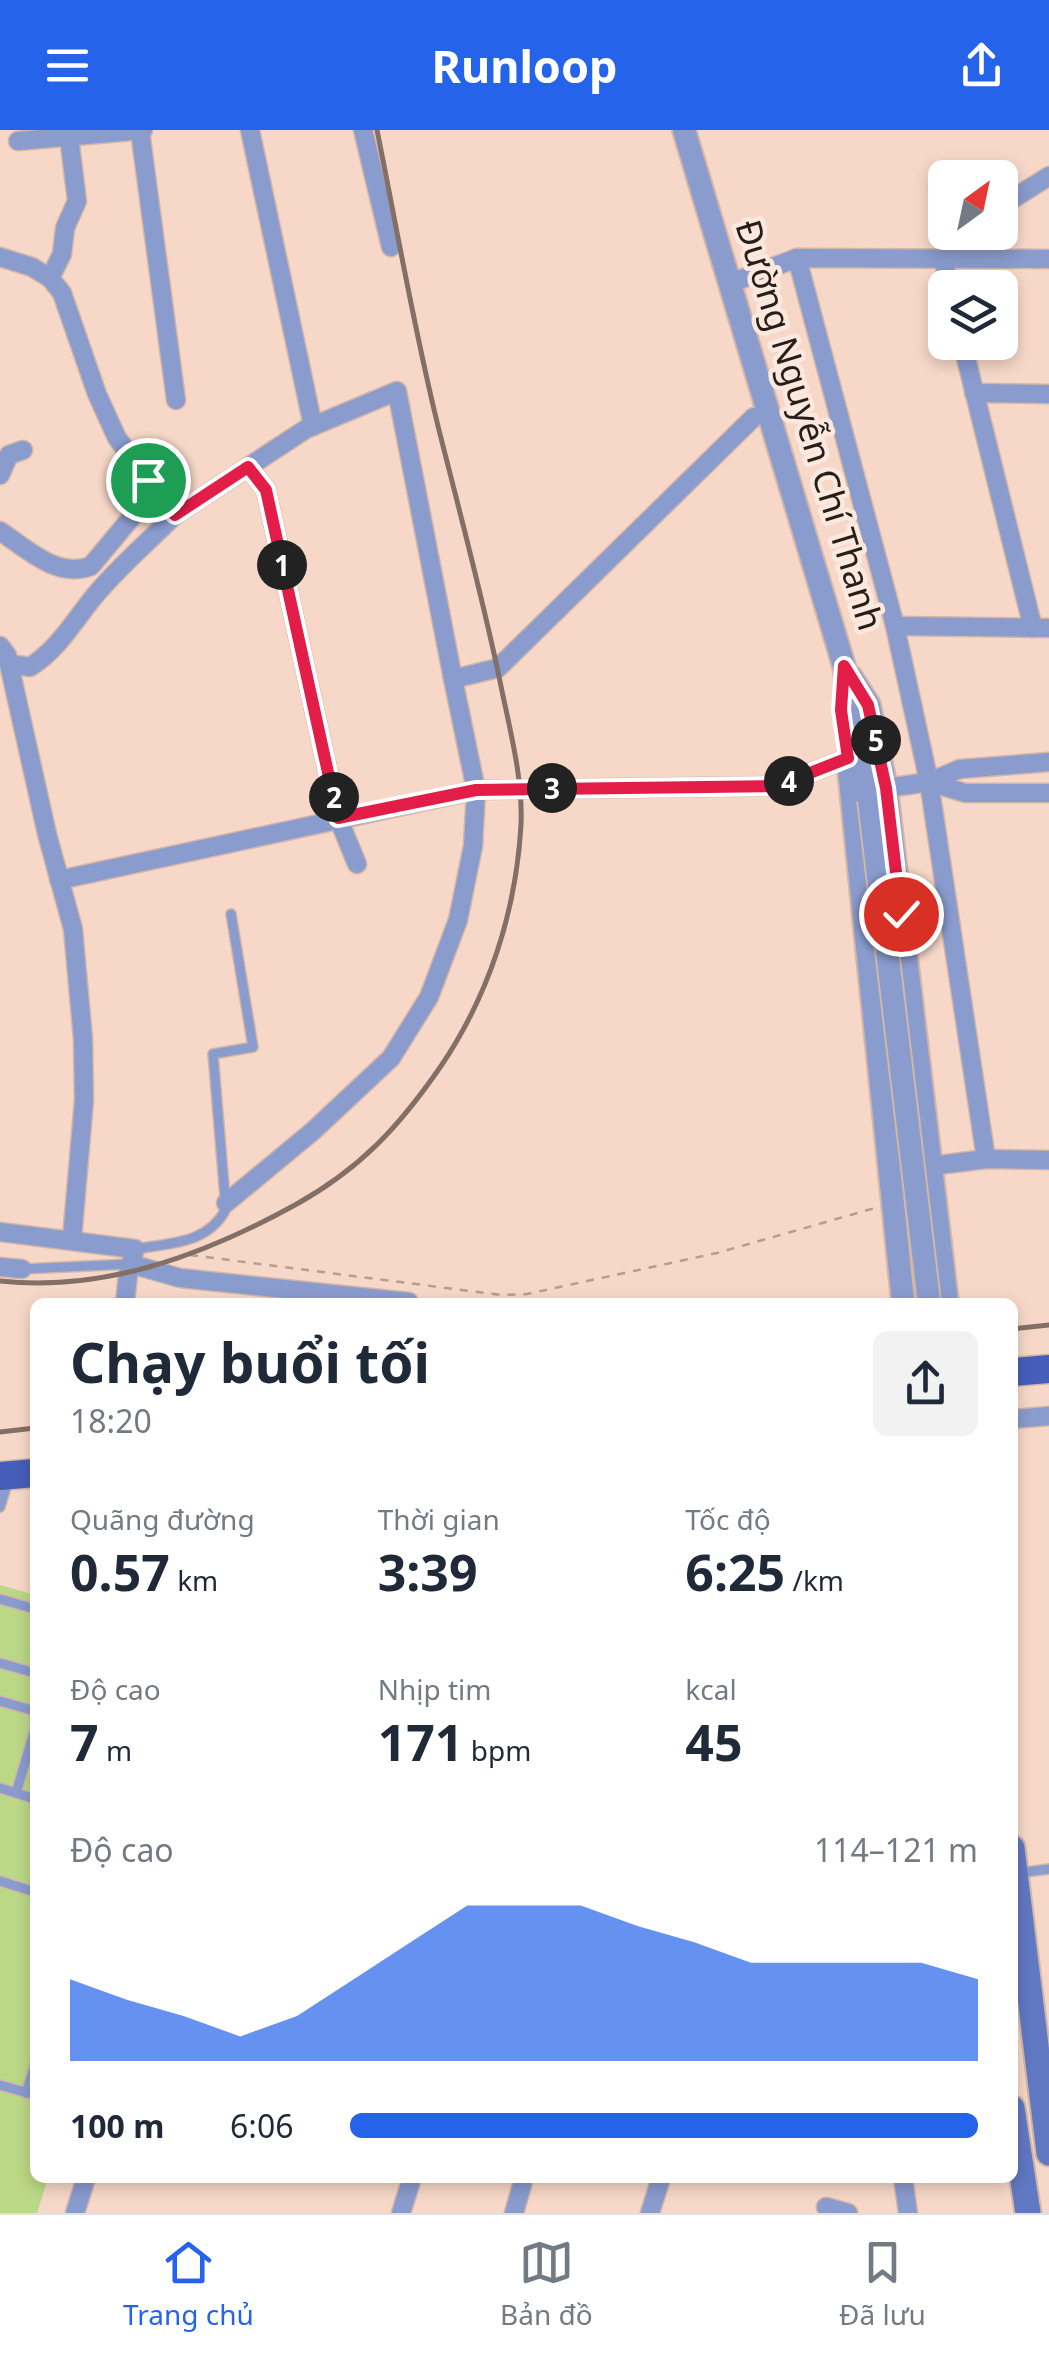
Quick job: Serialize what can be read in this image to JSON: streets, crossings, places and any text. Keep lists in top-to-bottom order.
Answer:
{
  "streets": {
    "street": ["Đường Nguyễn Chí Thanh"]
  },
  "north": "top right",
  "page": {
    "header": "Runloop",
    "pins": [
      "1",
      "5",
      "4",
      "3",
      "2"
    ],
    "heading": ["Chạy buổi tối", "18:20"],
    "stats": [
      ["Quãng đường", "0.57 km"],
      ["Thời gian", "3:39"],
      ["Tốc độ", "6:25 /km"],
      ["Độ cao", "7 m"],
      ["Nhịp tim", "171 bpm"],
      ["kcal", "45"]
    ],
    "chart": ["Độ cao", "114–121 m"],
    "list": [
      {
        "name": "100 m",
        "note": "6:06"
      }
    ],
    "tabs": ["Trang chủ", "Bản đồ", "Đã lưu"]
  }
}
